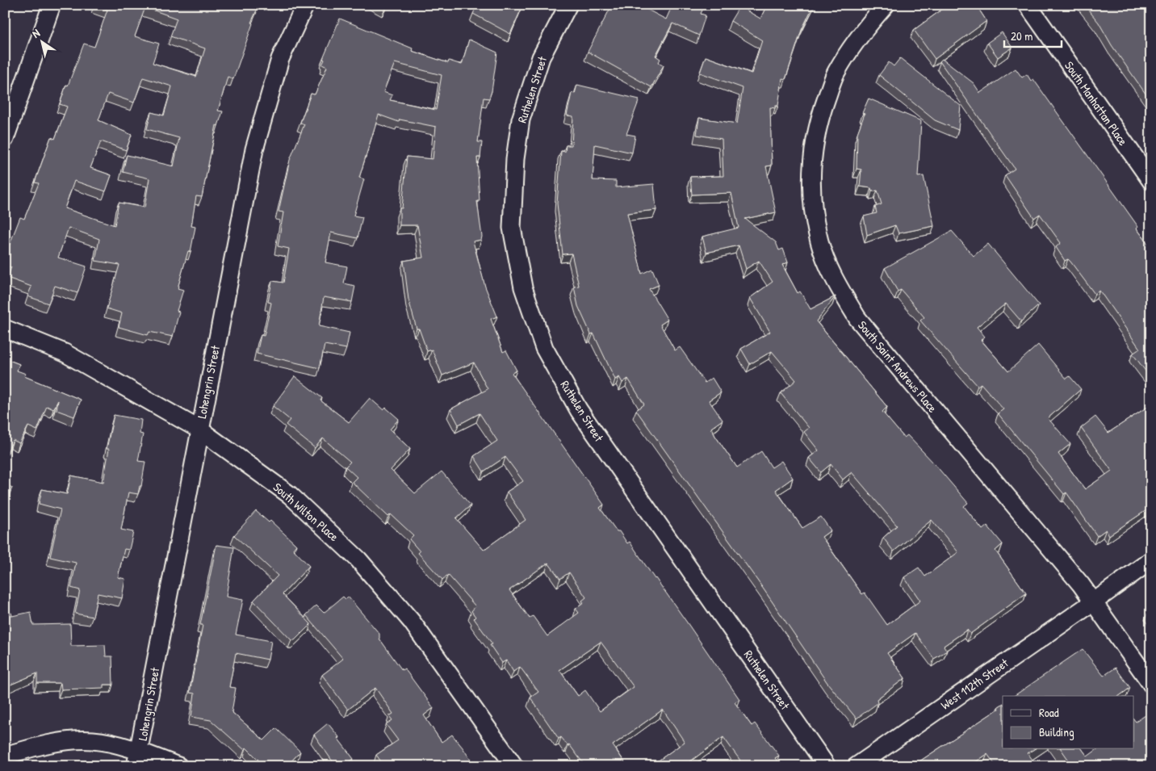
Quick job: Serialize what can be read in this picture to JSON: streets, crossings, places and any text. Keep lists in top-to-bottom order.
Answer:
{
  "streets": {
    "street": [
      "Ruthelen Street",
      "South Manhattan Place",
      "South Saint Andrews Place",
      "Lohengrin Street",
      "South Wilton Place",
      "West 112th Street"
    ]
  },
  "crossings": [
    ["South Saint Andrews Place", "West 112th Street"],
    ["Lohengrin Street", "South Wilton Place"]
  ],
  "legend": ["Road", "Building"],
  "scale_bar": "20 m",
  "north": "top left"
}
